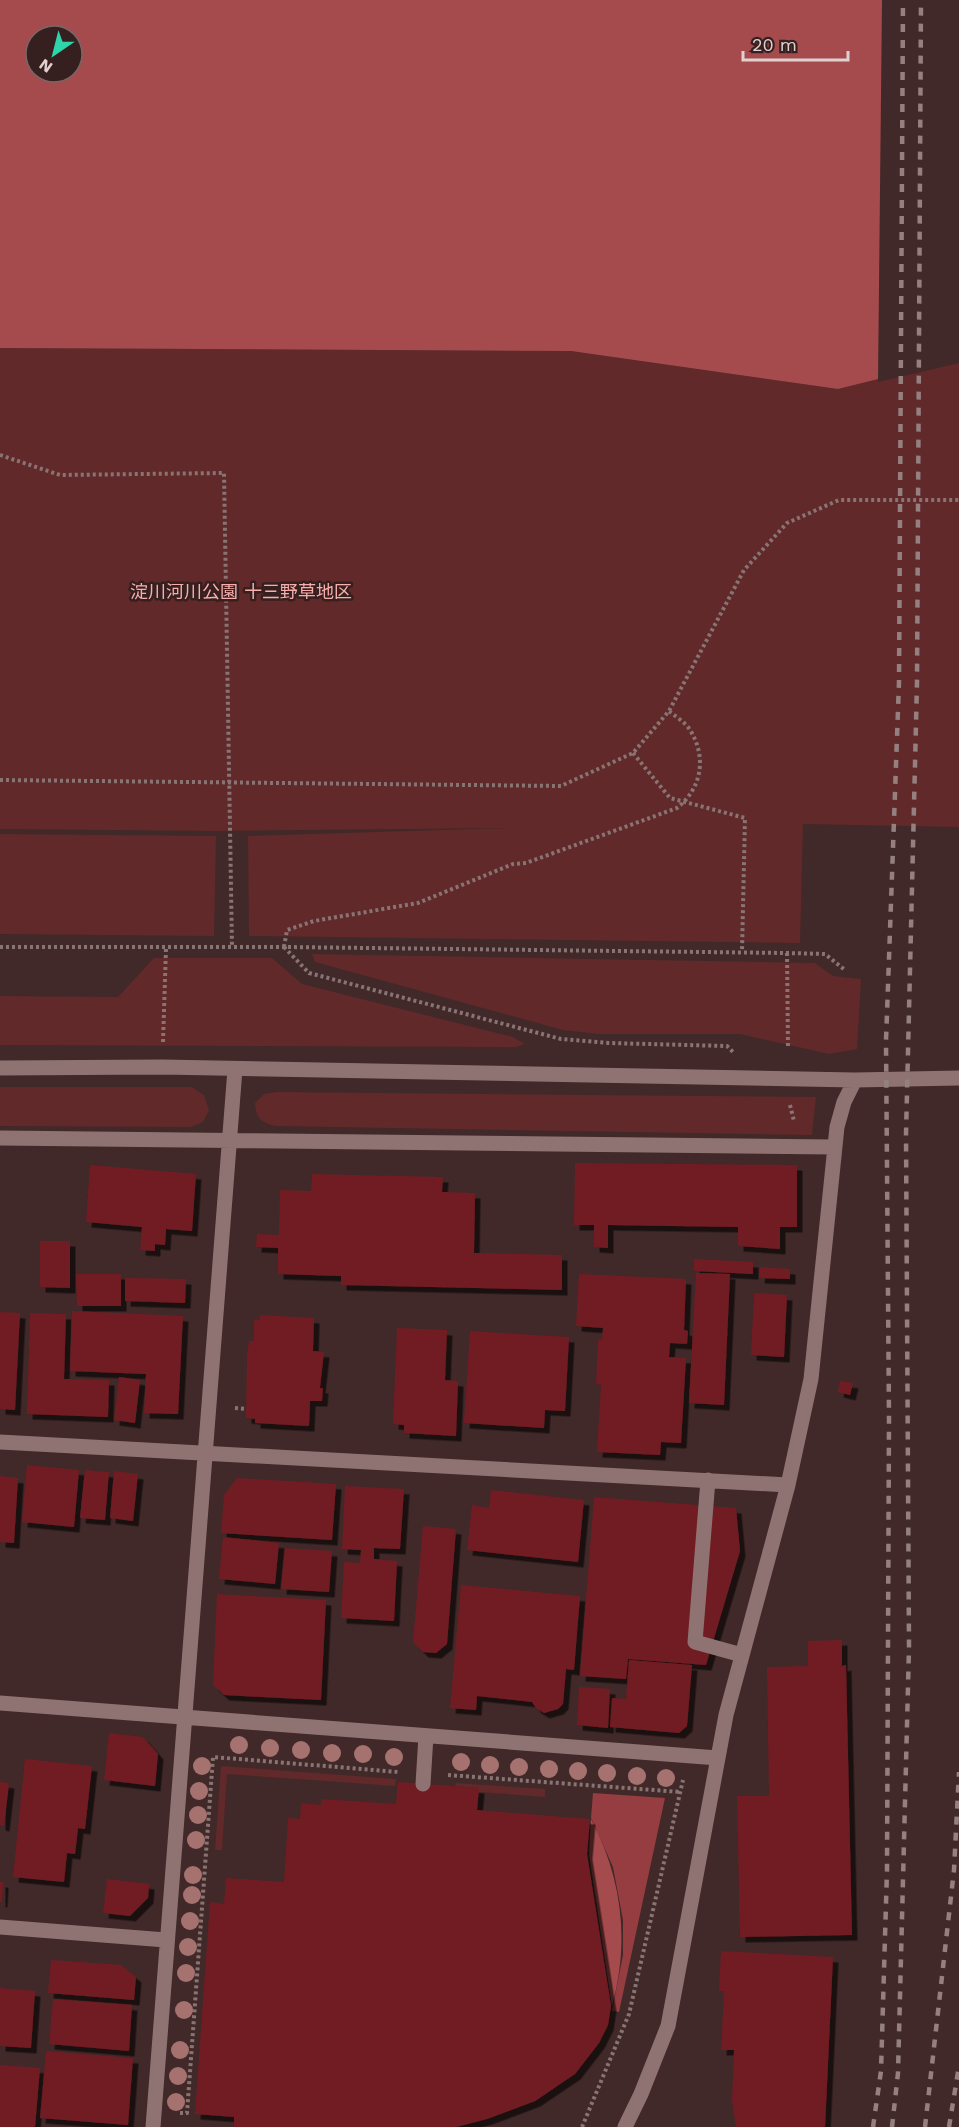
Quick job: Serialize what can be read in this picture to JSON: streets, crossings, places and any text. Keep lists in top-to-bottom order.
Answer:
{
  "parks": ["淀川河川公園 十三野草地区"],
  "scale_bar": "20 m",
  "north": "bottom left"
}
